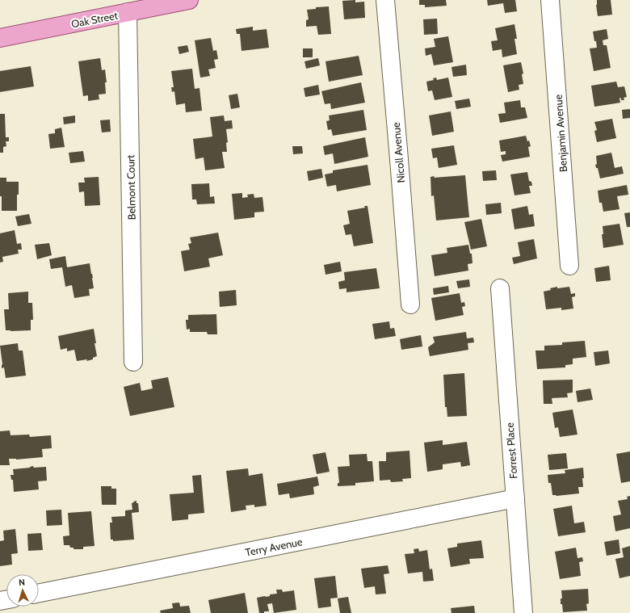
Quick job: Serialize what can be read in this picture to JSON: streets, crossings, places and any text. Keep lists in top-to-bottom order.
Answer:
{
  "streets": {
    "main road": ["Oak Street"],
    "street": [
      "Benjamin Avenue",
      "Nicoll Avenue",
      "Belmont Court",
      "Forrest Place",
      "Terry Avenue"
    ]
  },
  "crossings": [
    ["Oak Street", "Belmont Court"],
    ["Forrest Place", "Terry Avenue"]
  ],
  "north": "top"
}
